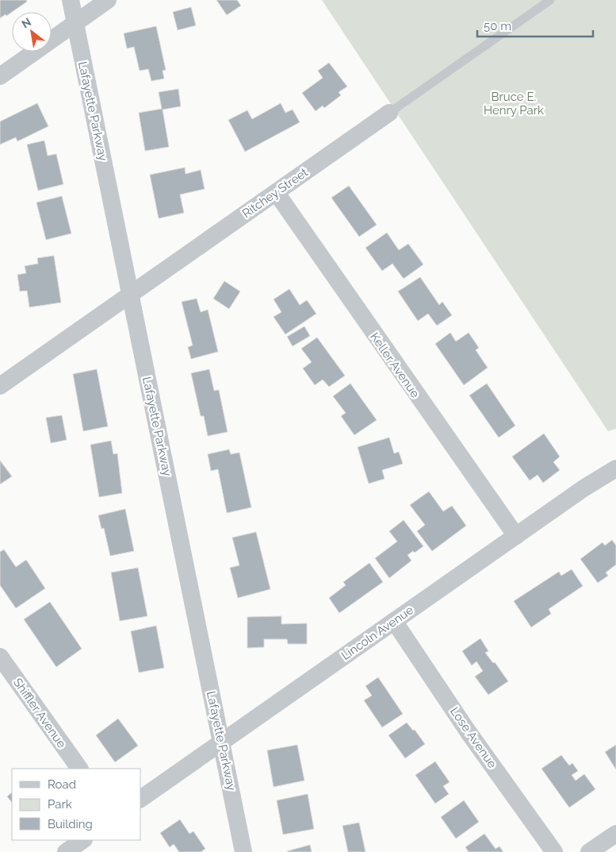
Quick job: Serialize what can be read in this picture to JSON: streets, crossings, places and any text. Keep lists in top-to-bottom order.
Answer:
{
  "streets": {
    "street": [
      "Lafayette Parkway",
      "Ritchey Street",
      "Keller Avenue",
      "Lincoln Avenue",
      "Shiffler Avenue",
      "Lose Avenue"
    ]
  },
  "crossings": [
    ["Lafayette Parkway", "Ritchey Street"],
    ["Lafayette Parkway", "Lincoln Avenue"],
    ["Ritchey Street", "Keller Avenue"],
    ["Keller Avenue", "Lincoln Avenue"],
    ["Lincoln Avenue", "Lose Avenue"]
  ],
  "parks": ["Bruce E. Henry Park"],
  "legend": ["Road", "Park", "Building"],
  "scale_bar": "50 m",
  "north": "top left"
}
